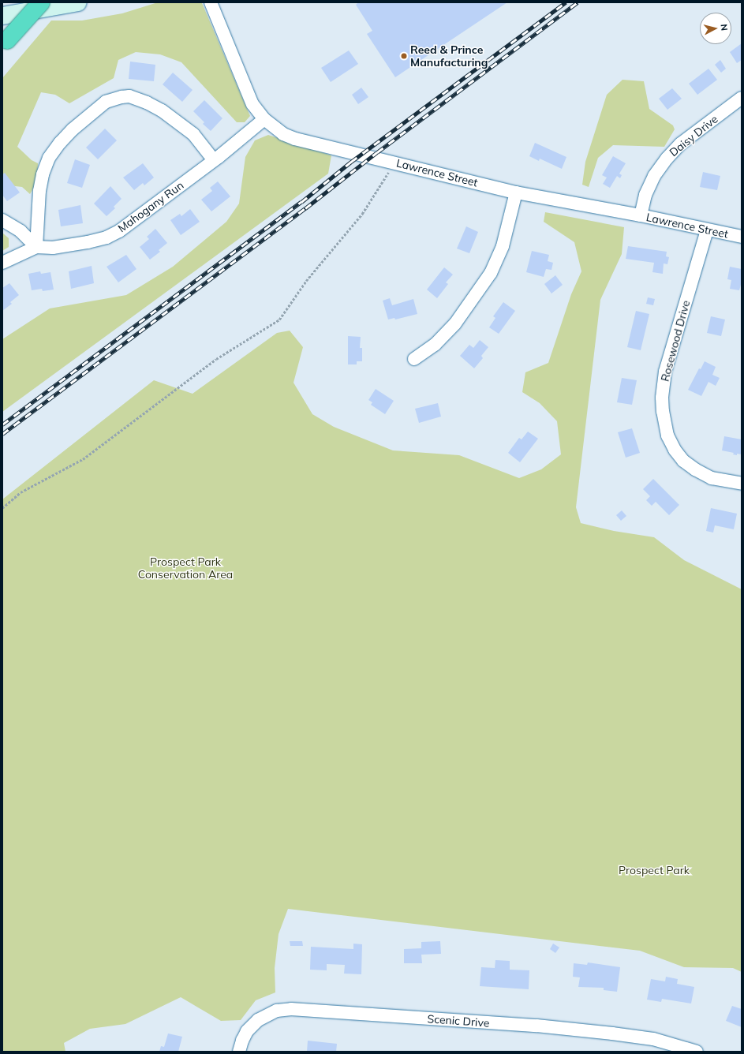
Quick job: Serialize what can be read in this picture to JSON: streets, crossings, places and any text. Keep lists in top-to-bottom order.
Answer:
{
  "streets": {
    "street": [
      "Daisy Drive",
      "Lawrence Street",
      "Mahogany Run",
      "Rosewood Drive",
      "Scenic Drive"
    ]
  },
  "crossings": [
    ["Daisy Drive", "Lawrence Street"],
    ["Lawrence Street", "Mahogany Run"],
    ["Lawrence Street", "Rosewood Drive"]
  ],
  "parks": ["Prospect Park Conservation Area", "Prospect Park"],
  "places": ["Reed & Prince Manufacturing"],
  "north": "right"
}
